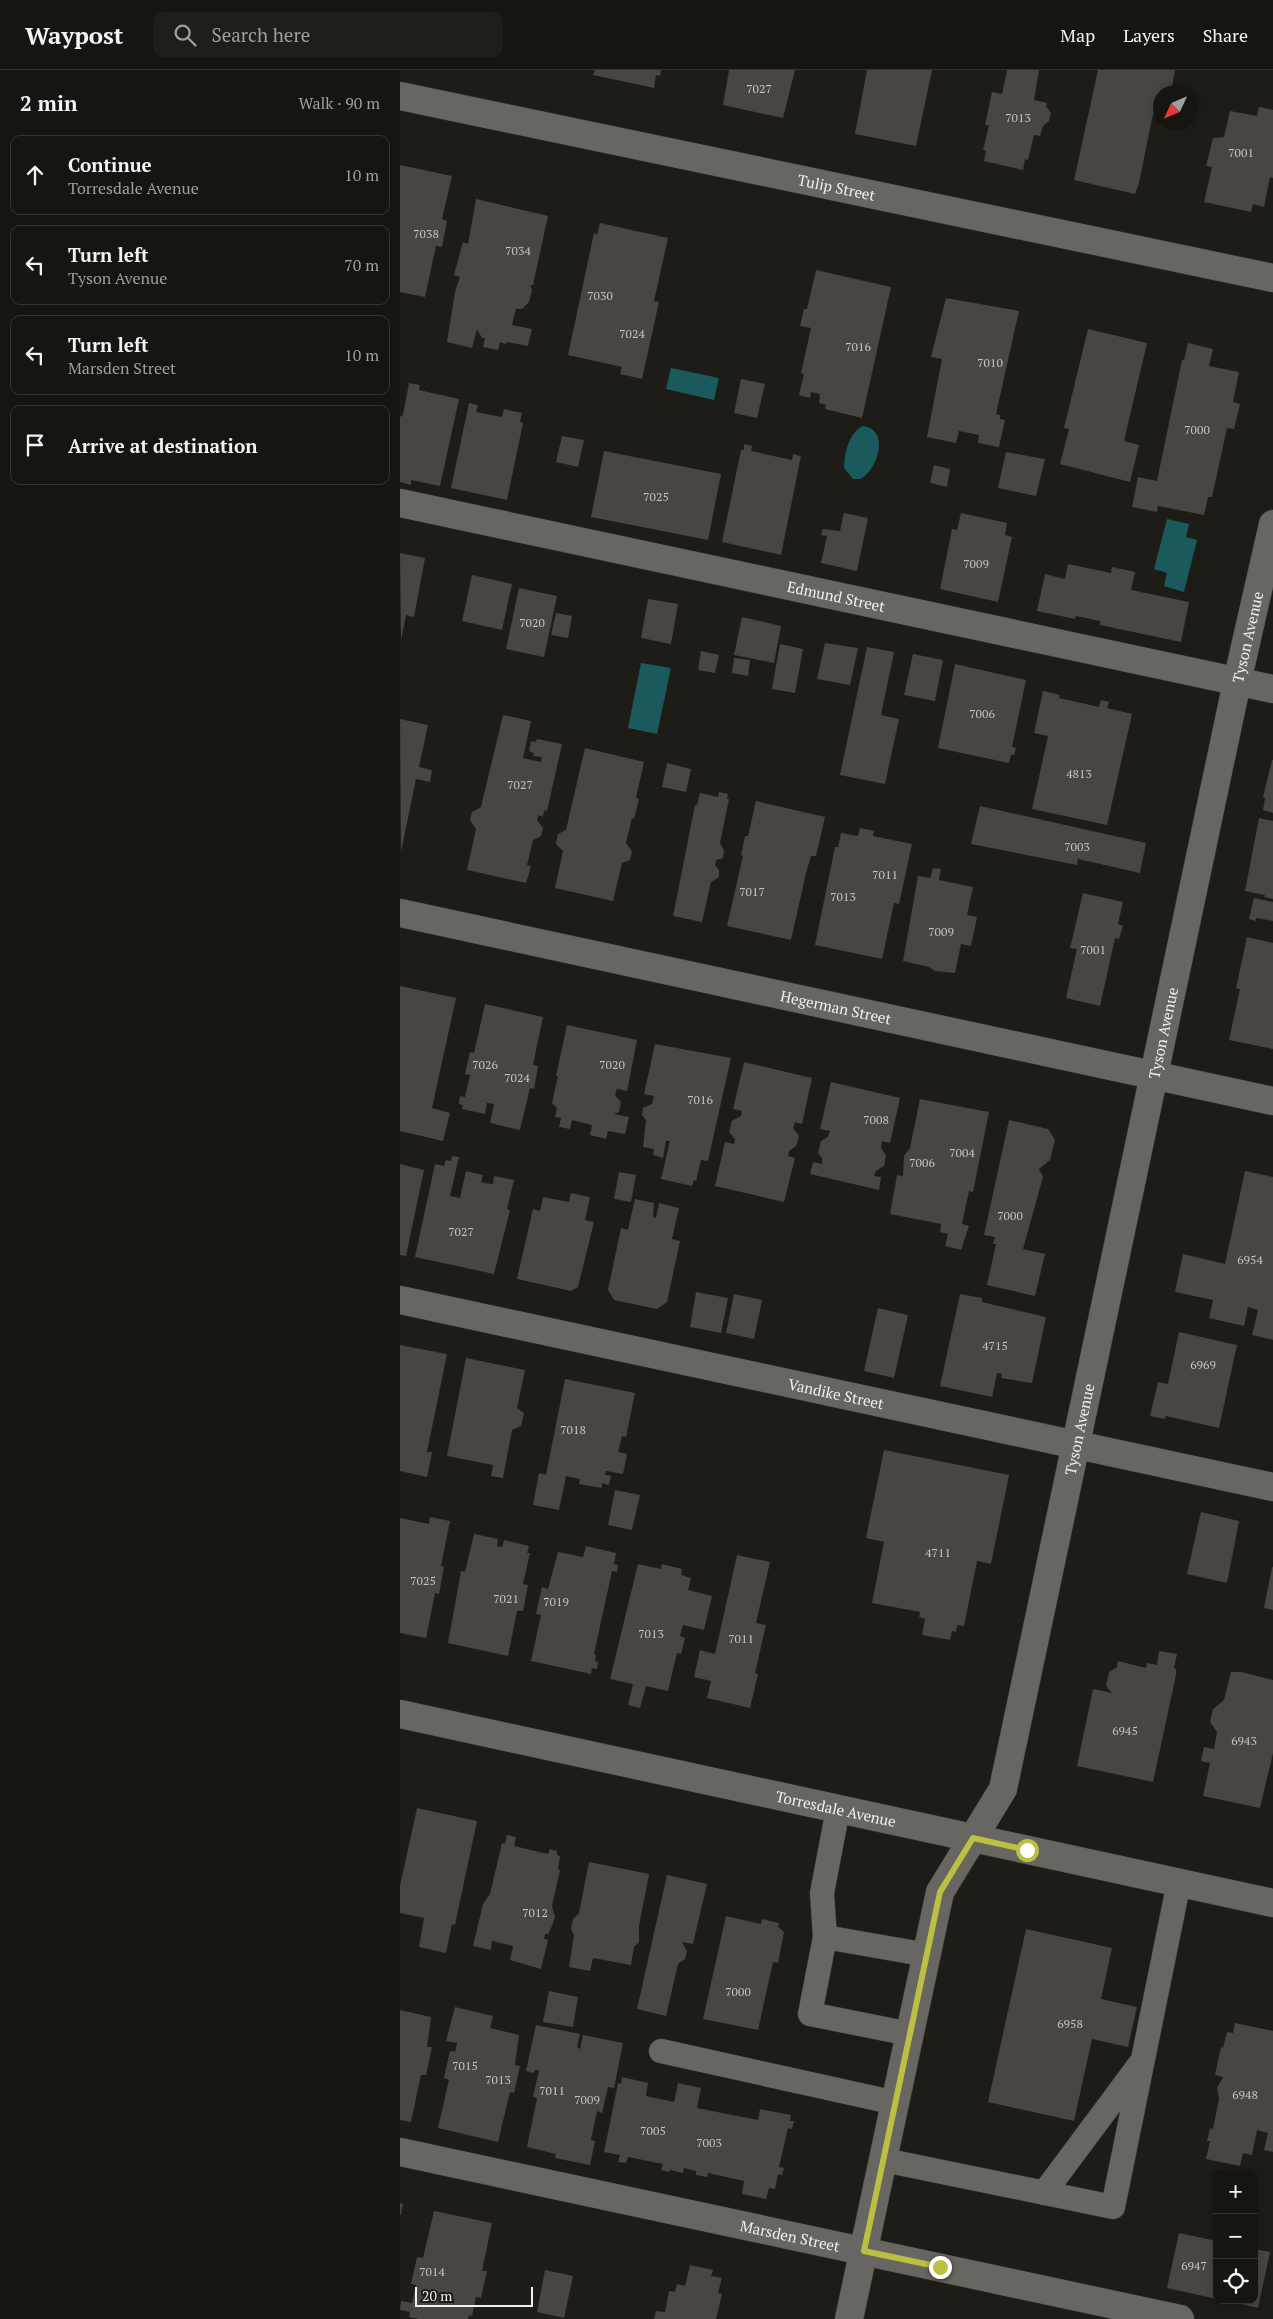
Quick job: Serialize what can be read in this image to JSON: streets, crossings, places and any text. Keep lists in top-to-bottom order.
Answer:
{
  "streets": {
    "street": [
      "Tulip Street",
      "Edmund Street",
      "Tyson Avenue",
      "Hegerman Street",
      "Vandike Street",
      "Torresdale Avenue",
      "Marsden Street"
    ]
  },
  "crossings": [
    ["Edmund Street", "Tyson Avenue"],
    ["Tyson Avenue", "Hegerman Street"],
    ["Tyson Avenue", "Vandike Street"],
    ["Tyson Avenue", "Torresdale Avenue"],
    ["Tyson Avenue", "Marsden Street"]
  ],
  "house_numbers": [
    "7027",
    "7013",
    "7001",
    "7038",
    "7034",
    "7030",
    "7024",
    "7016",
    "7010",
    "7000",
    "7025",
    "7009",
    "7020",
    "7006",
    "4813",
    "7027",
    "7003",
    "7011",
    "7017",
    "7013",
    "7009",
    "7001",
    "7026",
    "7020",
    "7024",
    "7016",
    "7008",
    "7004",
    "7006",
    "7000",
    "7027",
    "6954",
    "4715",
    "6969",
    "7018",
    "4711",
    "7025",
    "7021",
    "7019",
    "7013",
    "7011",
    "6945",
    "6943",
    "7012",
    "7000",
    "6958",
    "7015",
    "7013",
    "7011",
    "6948",
    "7009",
    "7005",
    "7003",
    "6947",
    "7014"
  ],
  "scale_bar": "20 m",
  "north": "bottom left",
  "page": {
    "header": "Waypost",
    "search": "Search here",
    "nav": ["Map", "Layers", "Share"],
    "heading": ["2 min", "Walk · 90 m"],
    "list": [
      ["Continue", "Torresdale Avenue", "10 m"],
      ["Turn left", "Tyson Avenue", "70 m"],
      ["Turn left", "Marsden Street", "10 m"],
      "Arrive at destination"
    ],
    "map_buttons": ["+", "−"],
    "scale": "20 m"
  }
}
